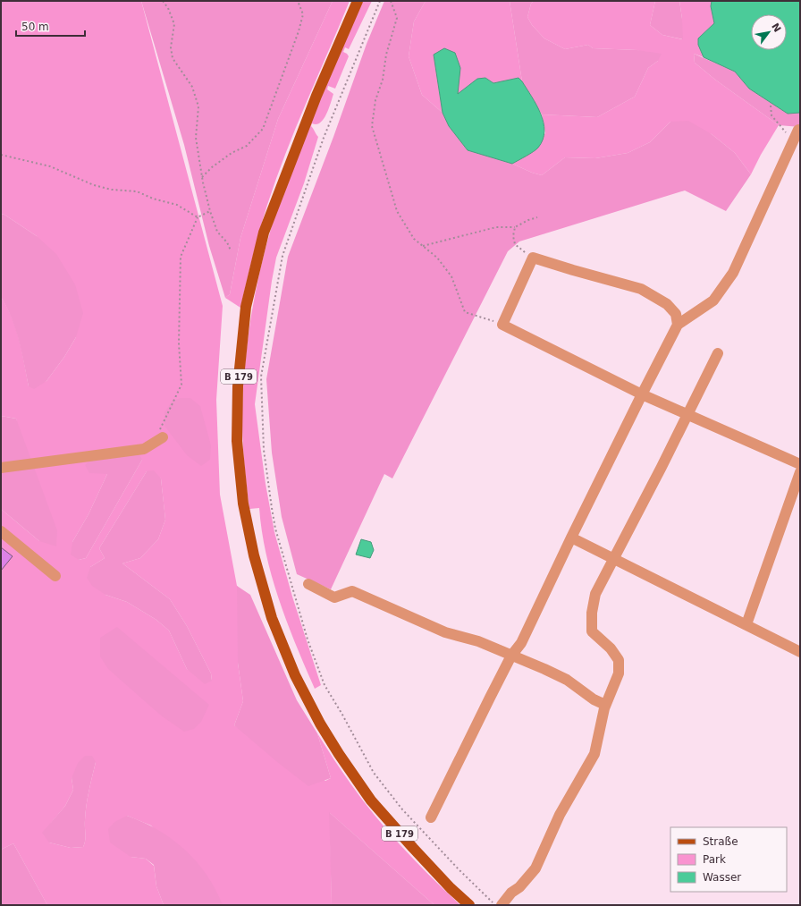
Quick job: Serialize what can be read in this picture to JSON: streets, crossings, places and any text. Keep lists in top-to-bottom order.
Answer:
{
  "streets": {
    "main road": ["B 179"]
  },
  "legend": ["Straße", "Park", "Wasser"],
  "scale_bar": "50 m",
  "north": "top right"
}
